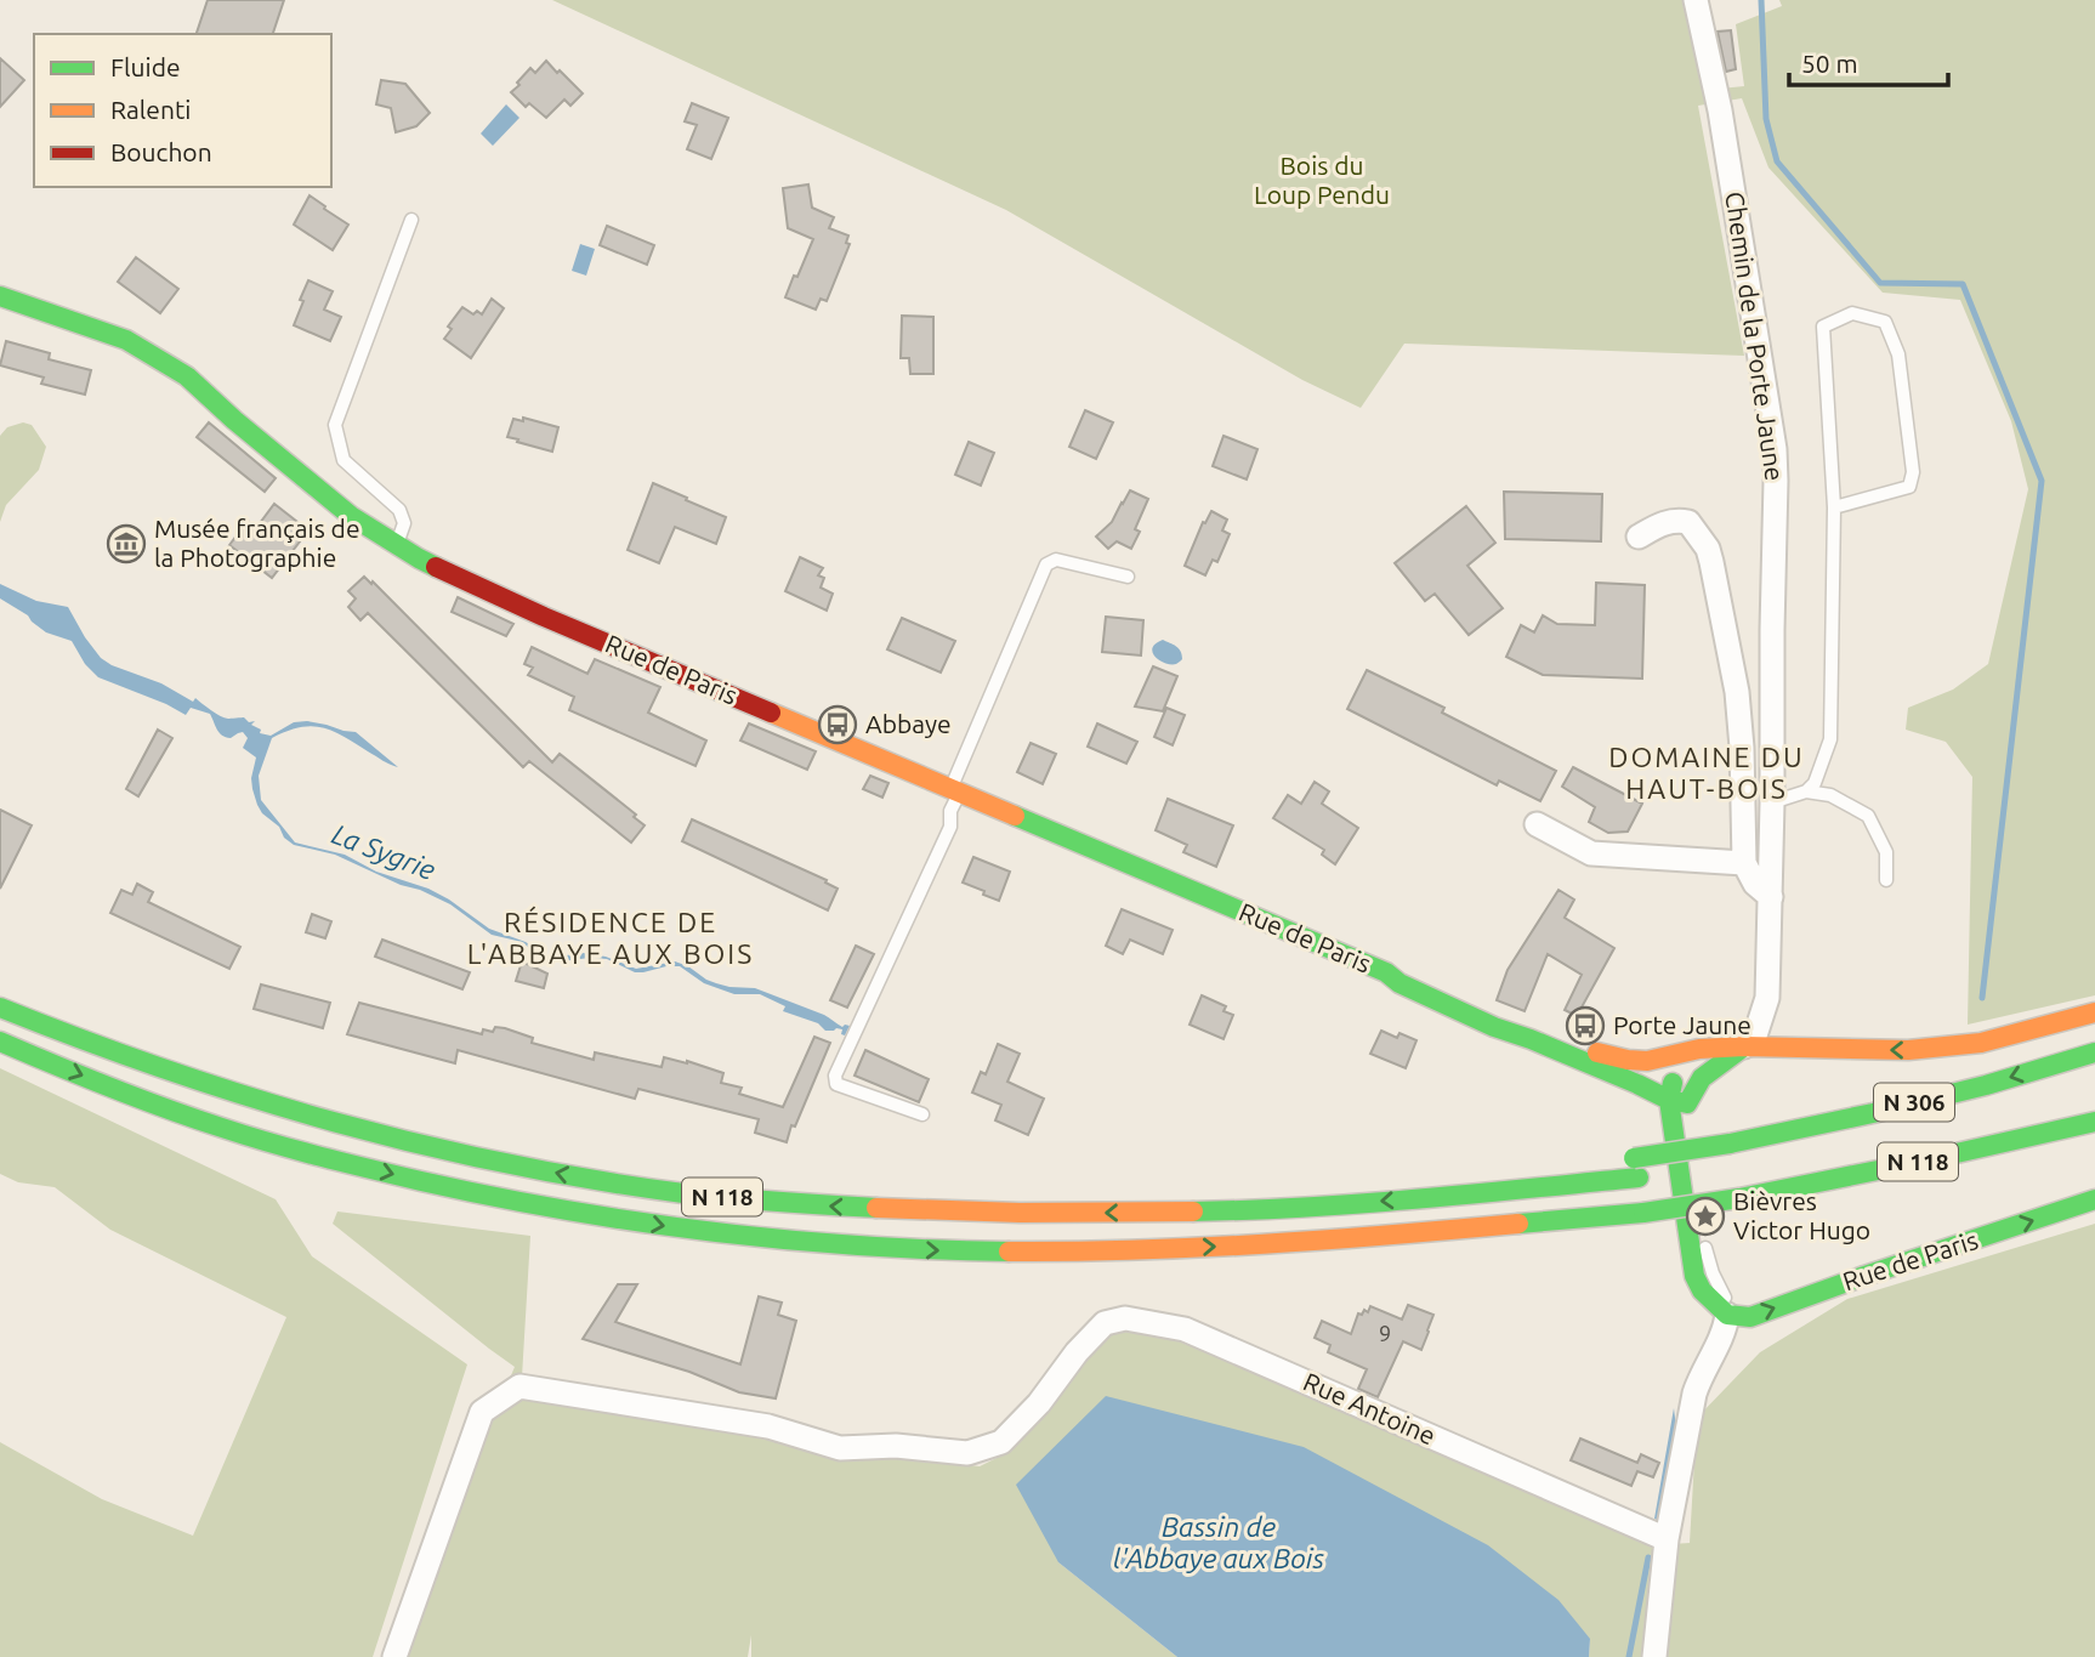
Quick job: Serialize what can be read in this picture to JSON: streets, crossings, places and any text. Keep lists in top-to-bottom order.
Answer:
{
  "streets": {
    "main road": [
      "Chemin de la Porte Jaune",
      "Rue de Paris",
      "N 306",
      "N 118"
    ],
    "street": ["Rue Antoine"]
  },
  "crossings": [
    ["Chemin de la Porte Jaune", "Rue de Paris"],
    ["N 306", "N 118"]
  ],
  "districts": ["DOMAINE DU HAUT-BOIS", "RÉSIDENCE DE L'ABBAYE AUX BOIS"],
  "water": ["La Sygrie", "Bassin de l'Abbaye aux Bois"],
  "parks": ["Bois du Loup Pendu"],
  "places": {
    "museum": ["Musée français de la Photographie"],
    "bus stop": ["Abbaye", "Porte Jaune"],
    "place": ["Bièvres Victor Hugo"]
  },
  "house_numbers": ["9"],
  "legend": ["Fluide", "Ralenti", "Bouchon"],
  "scale_bar": "50 m"
}
